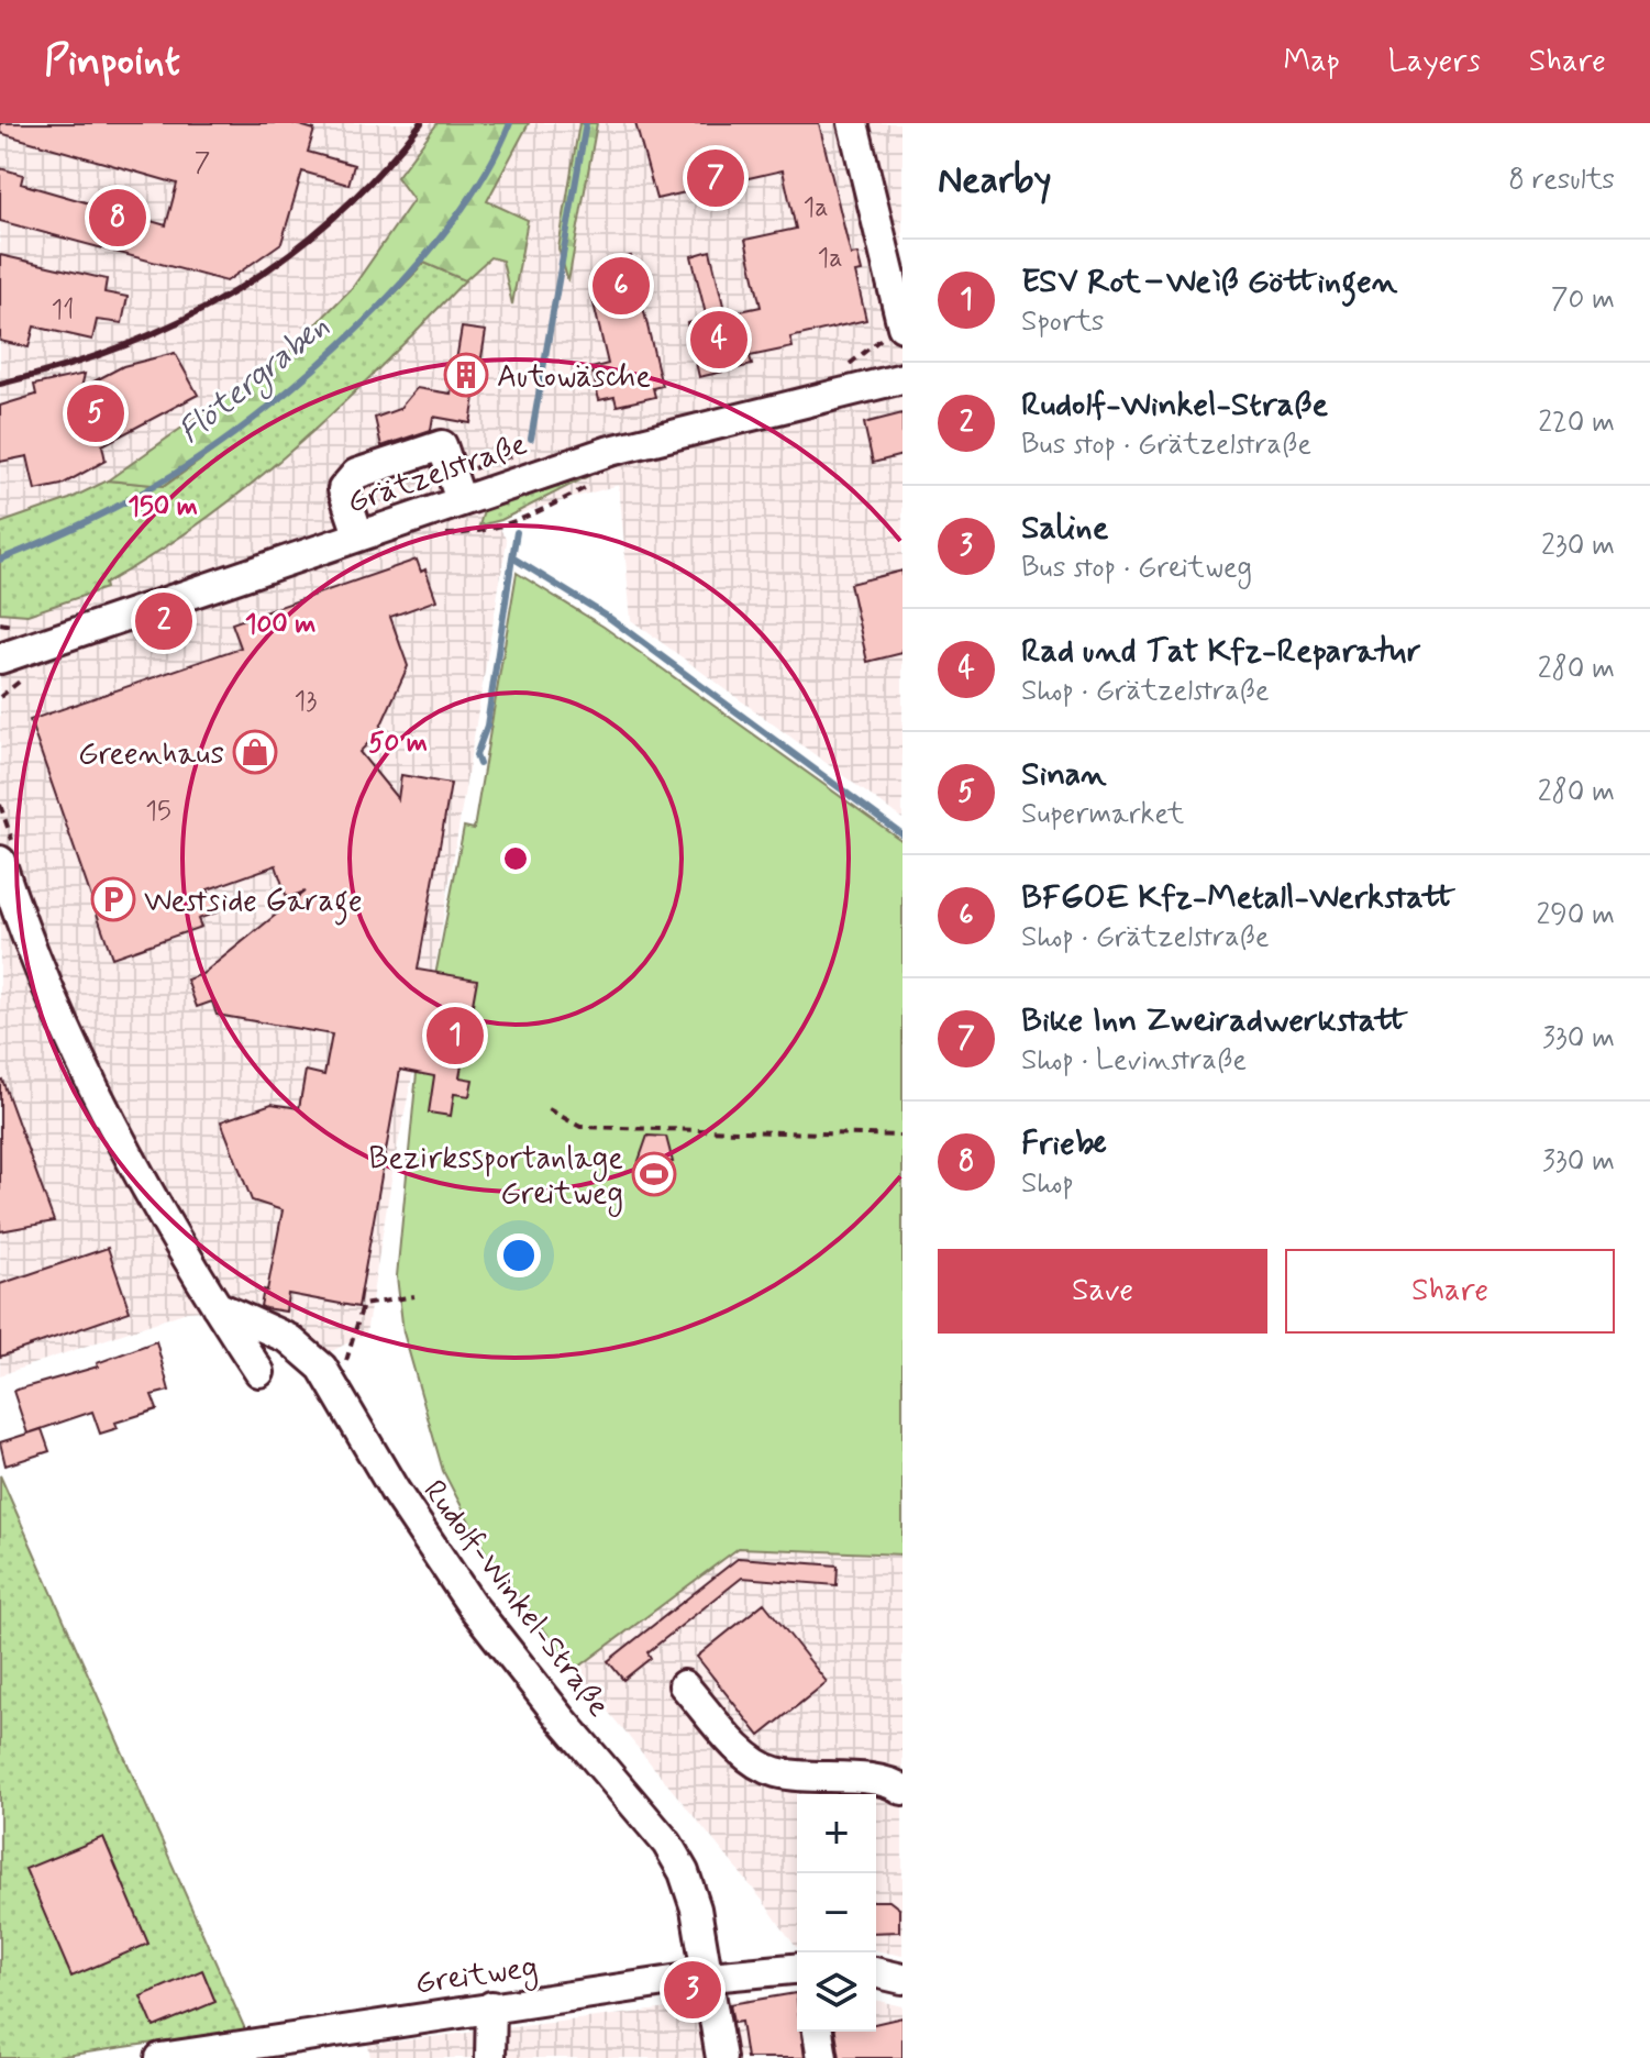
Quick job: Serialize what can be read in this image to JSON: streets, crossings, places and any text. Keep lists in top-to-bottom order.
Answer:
{
  "streets": {
    "street": ["Grätzelstraße", "Rudolf-Winkel-Straße", "Greitweg"]
  },
  "crossings": [
    ["Rudolf-Winkel-Straße", "Greitweg"]
  ],
  "water": ["Flötergraben"],
  "places": {
    "building": ["Autowäsche"],
    "shop": ["Greenhaus"],
    "parking": ["Westside Garage"],
    "sports": ["Bezirkssportanlage Greitweg"]
  },
  "house_numbers": [
    "7",
    "1a",
    "1a",
    "11",
    "13",
    "15"
  ],
  "page": {
    "header": "Pinpoint",
    "nav": ["Map", "Layers", "Share"],
    "heading": ["Nearby", "8 results"],
    "pins": [
      "7",
      "8",
      "6",
      "4",
      "5",
      "2",
      "1",
      "3"
    ],
    "list": [
      {
        "mark": "1",
        "name": "ESV Rot–Weìß Göttingen",
        "note": "Sports",
        "value": "70 m"
      },
      {
        "mark": "2",
        "name": "Rudolf-Winkel-Straße",
        "note": "Bus stop · Grätzelstraße",
        "value": "220 m"
      },
      {
        "mark": "3",
        "name": "Saline",
        "note": "Bus stop · Greitweg",
        "value": "230 m"
      },
      {
        "mark": "4",
        "name": "Rad und Tat Kfz-Reparatur",
        "note": "Shop · Grätzelstraße",
        "value": "280 m"
      },
      {
        "mark": "5",
        "name": "Sinan",
        "note": "Supermarket",
        "value": "280 m"
      },
      {
        "mark": "6",
        "name": "BFGOE Kfz-Metall-Werkstatt",
        "note": "Shop · Grätzelstraße",
        "value": "290 m"
      },
      {
        "mark": "7",
        "name": "Bike Inn Zweiradwerkstatt",
        "note": "Shop · Levinstraße",
        "value": "330 m"
      },
      {
        "mark": "8",
        "name": "Friebe",
        "note": "Shop",
        "value": "330 m"
      }
    ],
    "buttons": ["Save", "Share"],
    "map_buttons": ["+", "−"]
  },
  "rings": ["150 m", "100 m", "50 m"]
}
